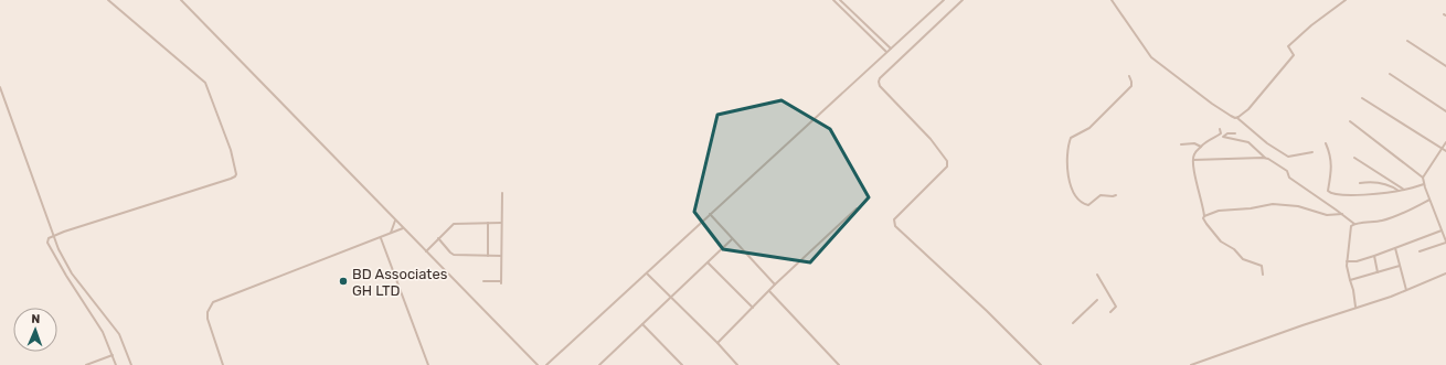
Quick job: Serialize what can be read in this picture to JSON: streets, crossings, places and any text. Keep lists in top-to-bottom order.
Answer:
{
  "places": ["BD Associates GH LTD"],
  "north": "top"
}
